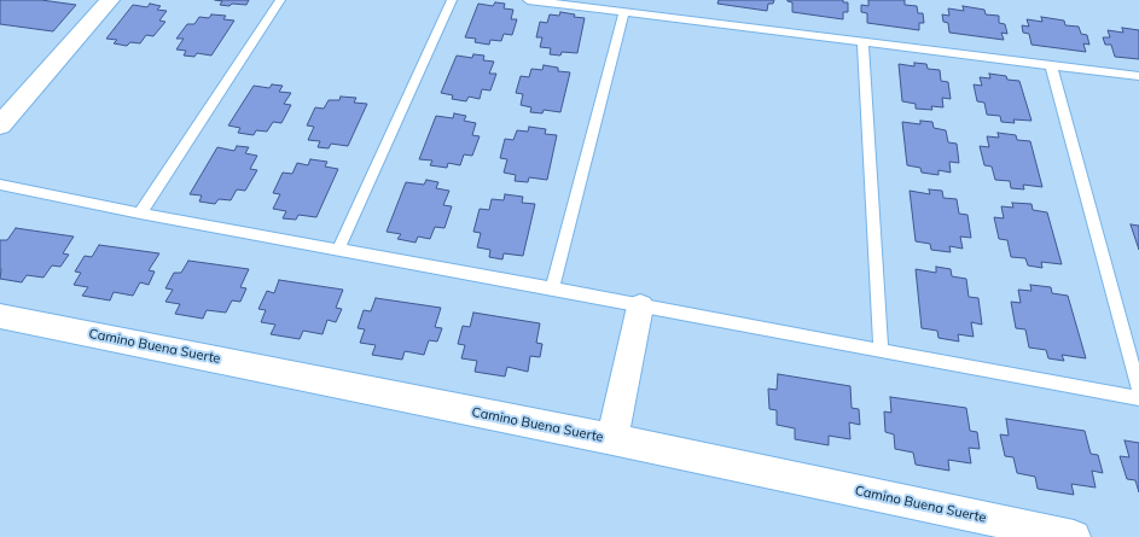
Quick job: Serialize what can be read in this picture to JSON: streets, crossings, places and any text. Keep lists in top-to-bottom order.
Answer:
{
  "streets": {
    "street": ["Camino Buena Suerte"]
  }
}
